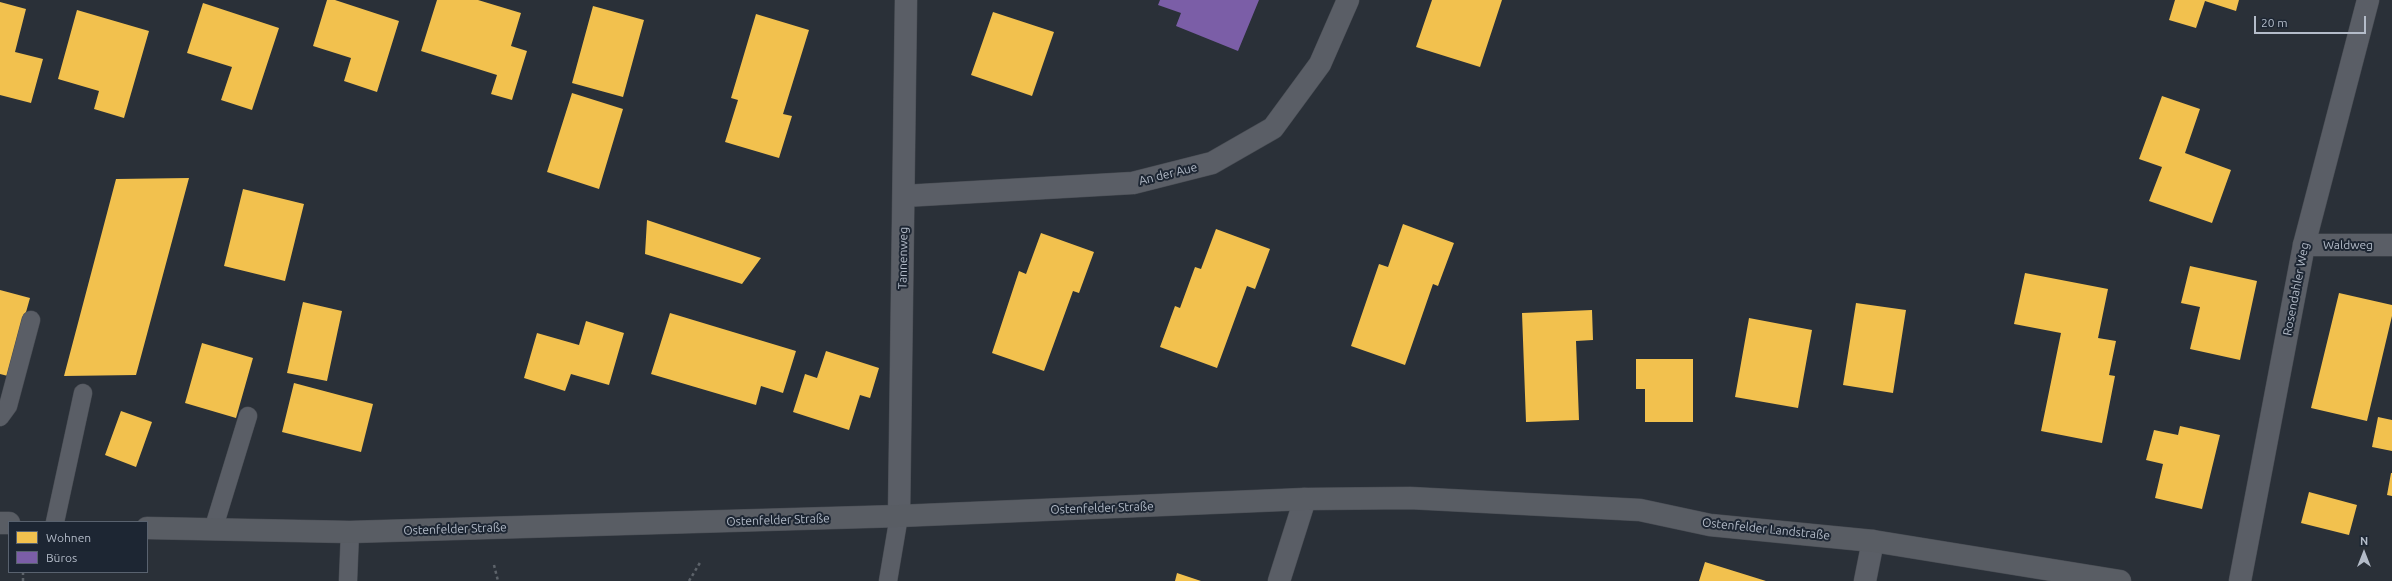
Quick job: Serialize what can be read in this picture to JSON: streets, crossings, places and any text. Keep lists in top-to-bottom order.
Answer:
{
  "streets": {
    "main road": ["Ostenfelder Straße", "Ostenfelder Landstraße"],
    "street": [
      "An der Aue",
      "Waldweg",
      "Tannenweg",
      "Rosendahler Weg"
    ]
  },
  "crossings": [
    ["An der Aue", "Tannenweg"],
    ["Waldweg", "Rosendahler Weg"],
    ["Tannenweg", "Ostenfelder Straße"],
    ["Ostenfelder Straße", "Ostenfelder Landstraße"]
  ],
  "legend": ["Wohnen", "Büros"],
  "scale_bar": "20 m",
  "north": "top"
}
